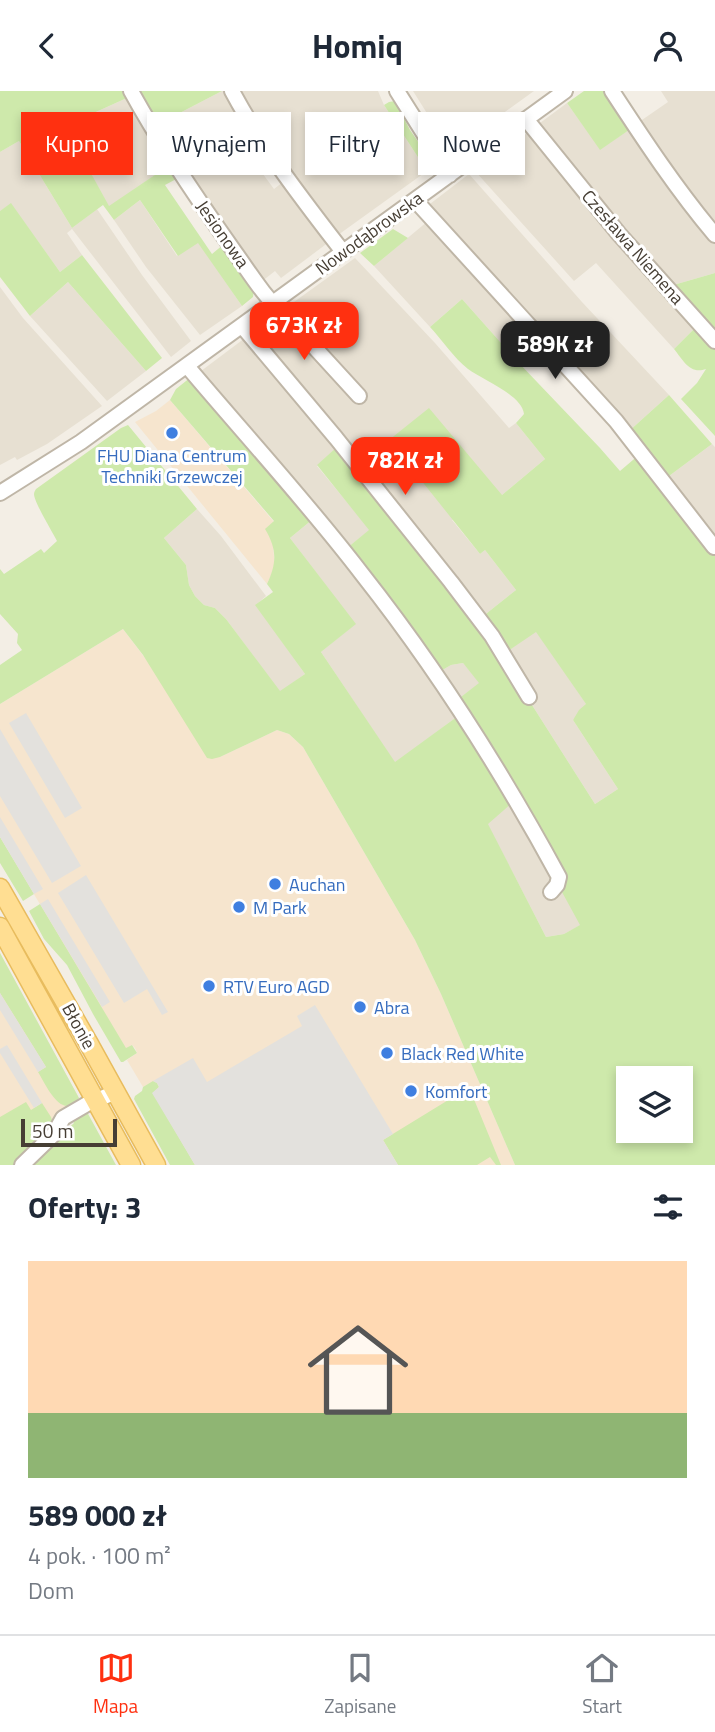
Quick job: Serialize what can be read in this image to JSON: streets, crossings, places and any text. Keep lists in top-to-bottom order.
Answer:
{
  "streets": {
    "main road": ["Błonie"],
    "street": ["Nowodąbrowska", "Jesionowa", "Czesława Niemena"]
  },
  "crossings": [
    ["Nowodąbrowska", "Jesionowa"],
    ["Nowodąbrowska", "Czesława Niemena"]
  ],
  "places": [
    "FHU Diana Centrum Techniki Grzewczej",
    "Auchan",
    "M Park",
    "RTV Euro AGD",
    "Abra",
    "Black Red White",
    "Komfort"
  ],
  "scale_bar": "50 m",
  "page": {
    "header": "Homiq",
    "chip": [
      "Kupno",
      "Wynajem",
      "Filtry",
      "Nowe"
    ],
    "price": ["673K zł", "589K zł", "782K zł"],
    "scale": "50 m",
    "heading": "Oferty: 3",
    "list": [
      {
        "name": "589 000 zł",
        "note": "4 pok. · 100 m² · Dom"
      }
    ],
    "tabs": ["Mapa", "Zapisane", "Start"]
  }
}
